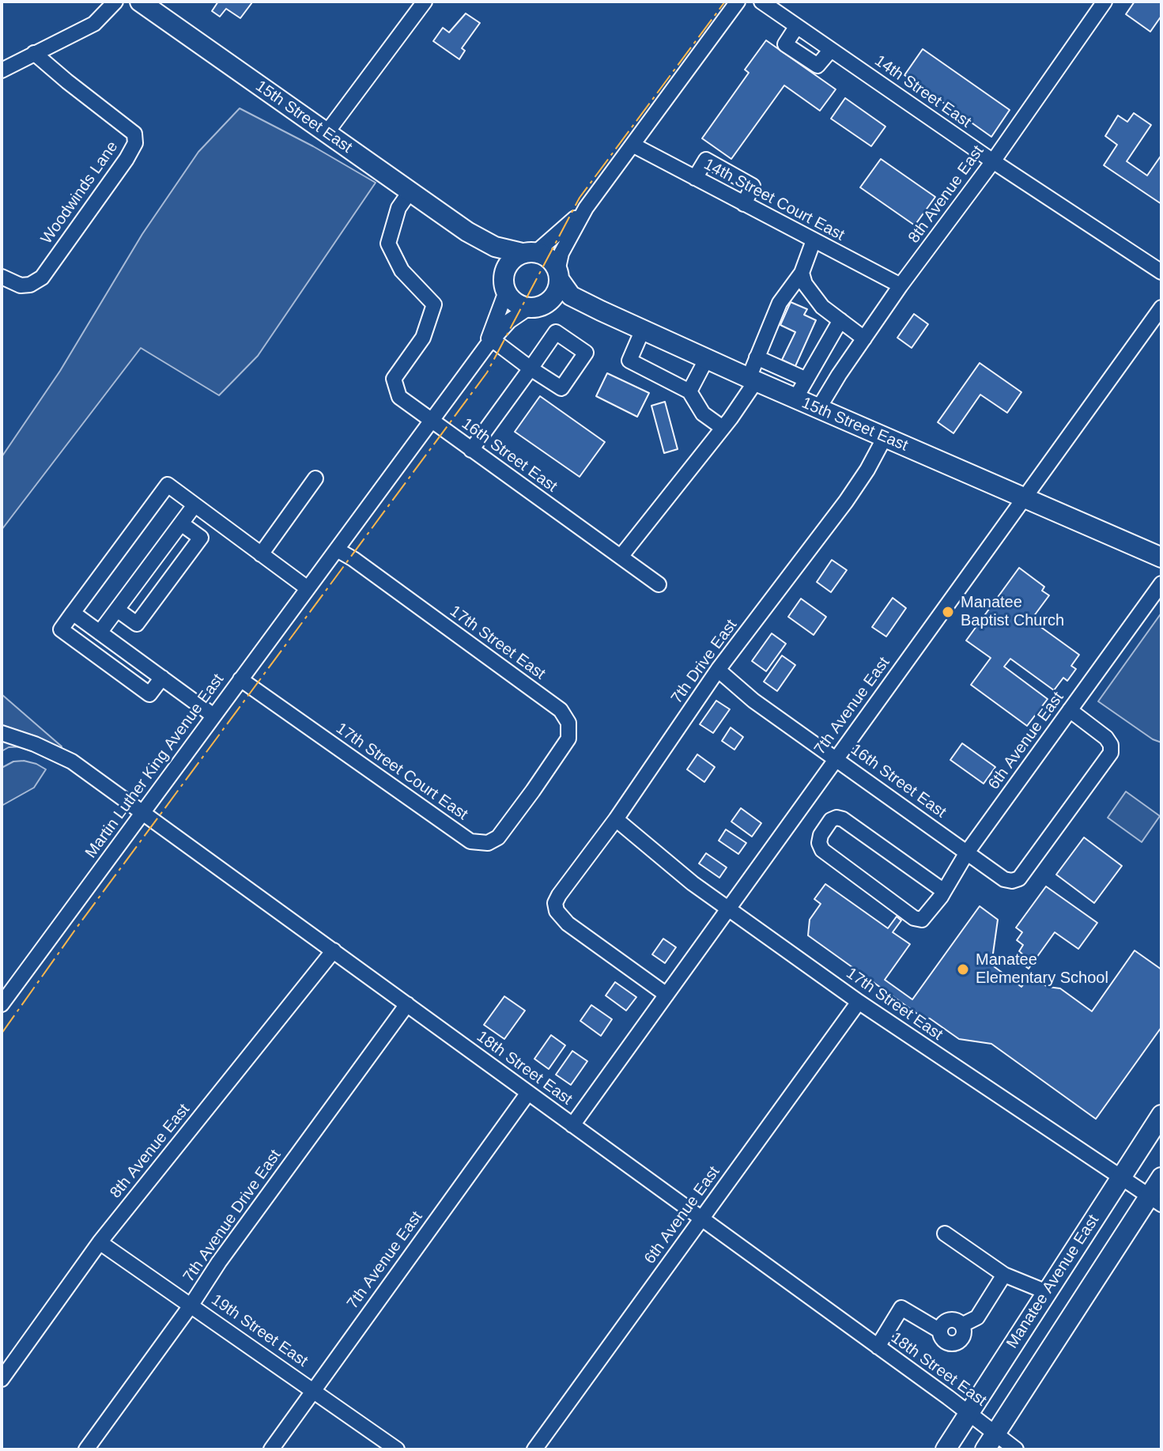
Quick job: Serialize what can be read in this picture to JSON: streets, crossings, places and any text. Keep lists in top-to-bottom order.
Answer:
{
  "streets": {
    "main road": ["15th Street East", "Manatee Avenue East"],
    "street": [
      "14th Street East",
      "Woodwinds Lane",
      "8th Avenue East",
      "14th Street Court East",
      "16th Street East",
      "17th Street East",
      "7th Drive East",
      "7th Avenue East",
      "6th Avenue East",
      "Martin Luther King Avenue East",
      "17th Street Court East",
      "18th Street East",
      "7th Avenue Drive East",
      "19th Street East"
    ]
  },
  "crossings": [
    ["14th Street East", "8th Avenue East"],
    ["15th Street East", "8th Avenue East"],
    ["15th Street East", "16th Street East"],
    ["15th Street East", "7th Drive East"],
    ["15th Street East", "7th Avenue East"],
    ["8th Avenue East", "14th Street Court East"],
    ["8th Avenue East", "18th Street East"],
    ["8th Avenue East", "19th Street East"],
    ["16th Street East", "7th Drive East"],
    ["16th Street East", "7th Avenue East"],
    ["16th Street East", "6th Avenue East"],
    ["16th Street East", "Martin Luther King Avenue East"],
    ["17th Street East", "7th Drive East"],
    ["17th Street East", "7th Avenue East"],
    ["17th Street East", "6th Avenue East"],
    ["17th Street East", "Martin Luther King Avenue East"],
    ["17th Street East", "17th Street Court East"],
    ["17th Street East", "Manatee Avenue East"],
    ["7th Drive East", "7th Avenue East"],
    ["7th Avenue East", "18th Street East"],
    ["7th Avenue East", "19th Street East"],
    ["6th Avenue East", "18th Street East"],
    ["Martin Luther King Avenue East", "17th Street Court East"],
    ["Martin Luther King Avenue East", "18th Street East"],
    ["18th Street East", "7th Avenue Drive East"],
    ["18th Street East", "Manatee Avenue East"],
    ["7th Avenue Drive East", "19th Street East"]
  ],
  "places": ["Manatee Baptist Church", "Manatee Elementary School"]
}
